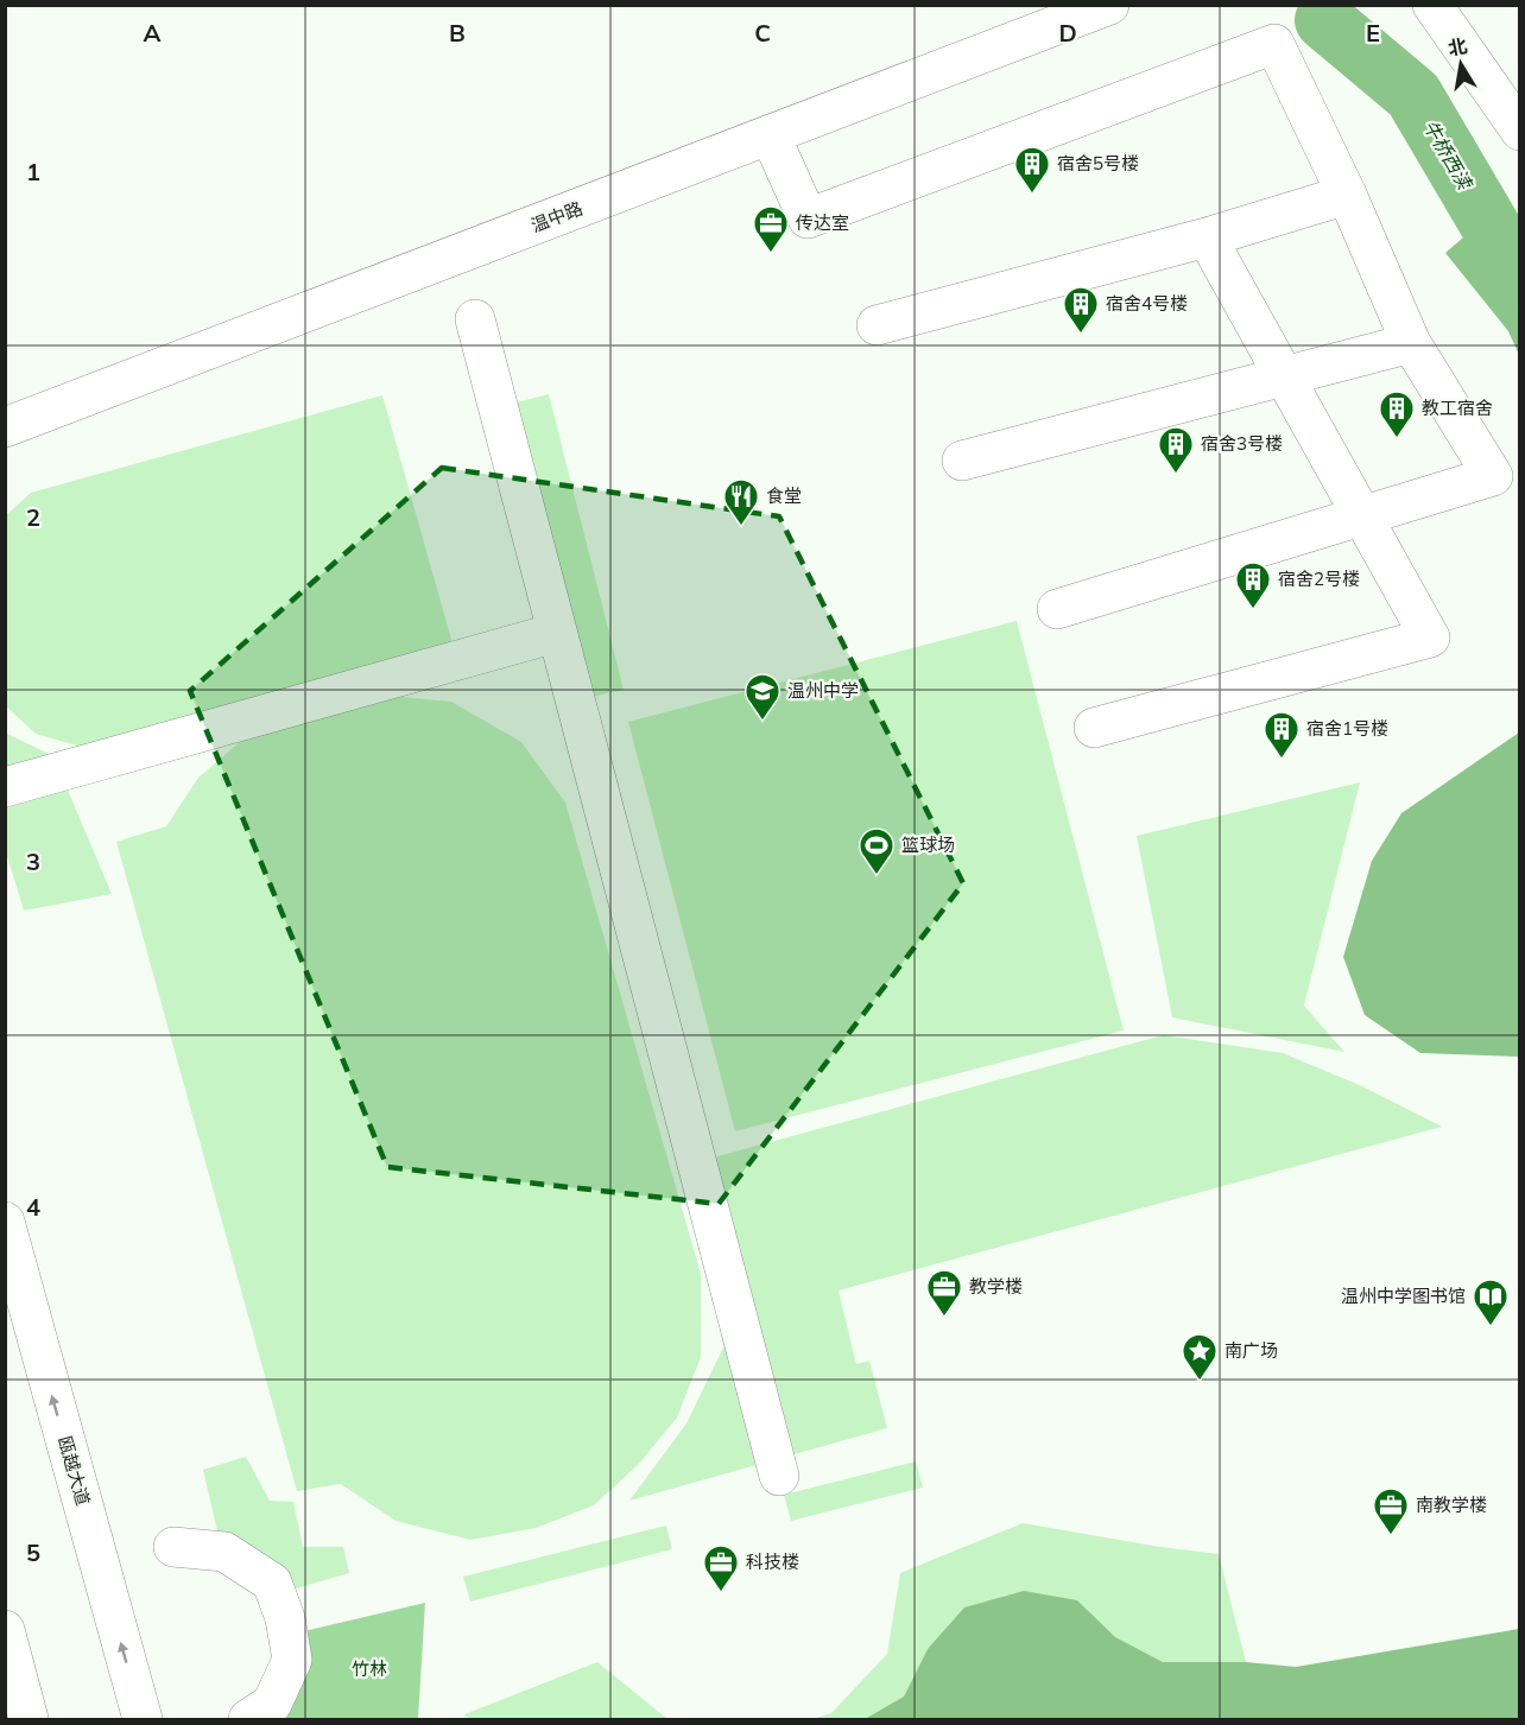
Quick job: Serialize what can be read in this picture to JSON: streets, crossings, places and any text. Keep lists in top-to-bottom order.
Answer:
{
  "streets": {
    "main road": ["温中路", "瓯越大道"]
  },
  "one_way": ["瓯越大道"],
  "water": ["牛桥西渎"],
  "parks": ["竹林"],
  "places": {
    "building": [
      "宿舍5号楼",
      "宿舍4号楼",
      "教工宿舍",
      "宿舍3号楼",
      "宿舍2号楼",
      "宿舍1号楼"
    ],
    "office": [
      "传达室",
      "教学楼",
      "南教学楼",
      "科技楼"
    ],
    "restaurant": ["食堂"],
    "school or university": ["温州中学"],
    "sports": ["篮球场"],
    "library": ["温州中学图书馆"],
    "place": ["南广场"]
  },
  "north": "top",
  "grid": {
    "columns": [
      "A",
      "B",
      "C",
      "D",
      "E"
    ],
    "rows": [
      "1",
      "2",
      "3",
      "4",
      "5"
    ]
  }
}
